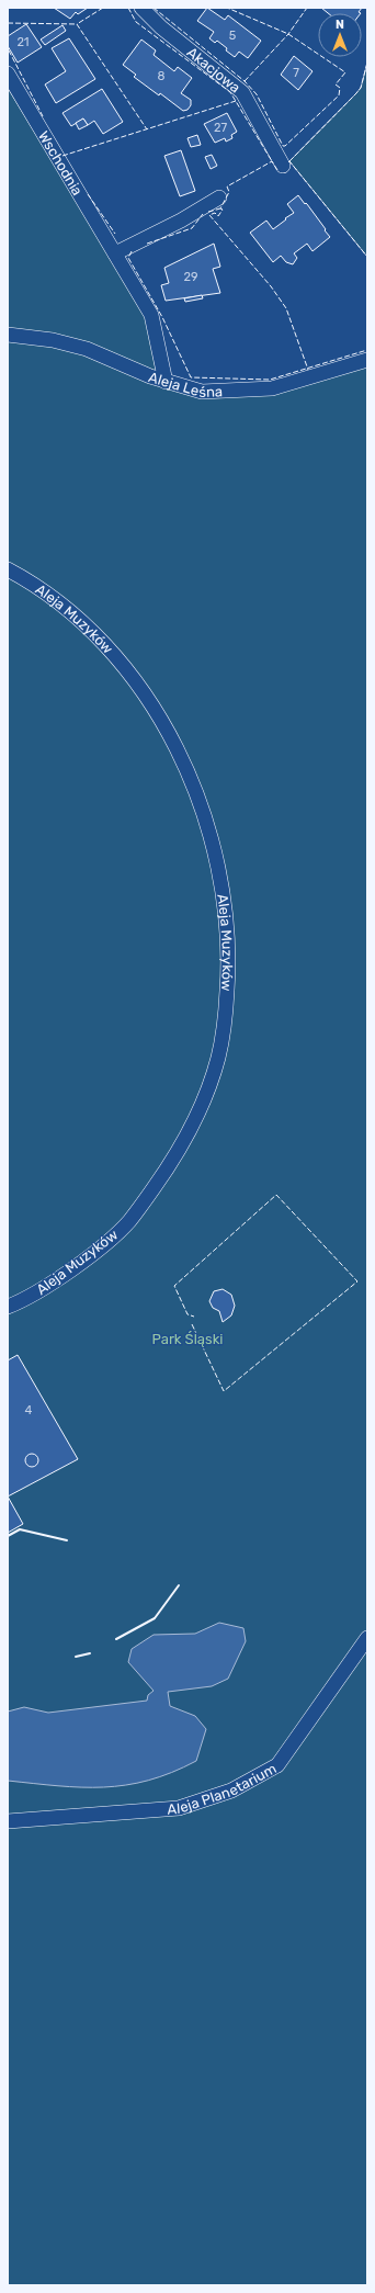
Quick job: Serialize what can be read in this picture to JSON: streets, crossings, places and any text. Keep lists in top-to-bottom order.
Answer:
{
  "streets": {
    "street": [
      "Akacjowa",
      "Wschodnia",
      "Aleja Leśna",
      "Aleja Muzyków",
      "Aleja Planetarium"
    ]
  },
  "crossings": [
    ["Wschodnia", "Aleja Leśna"]
  ],
  "parks": ["Park Śląski"],
  "house_numbers": [
    "5",
    "21",
    "7",
    "8",
    "27",
    "29",
    "4"
  ],
  "north": "top"
}
